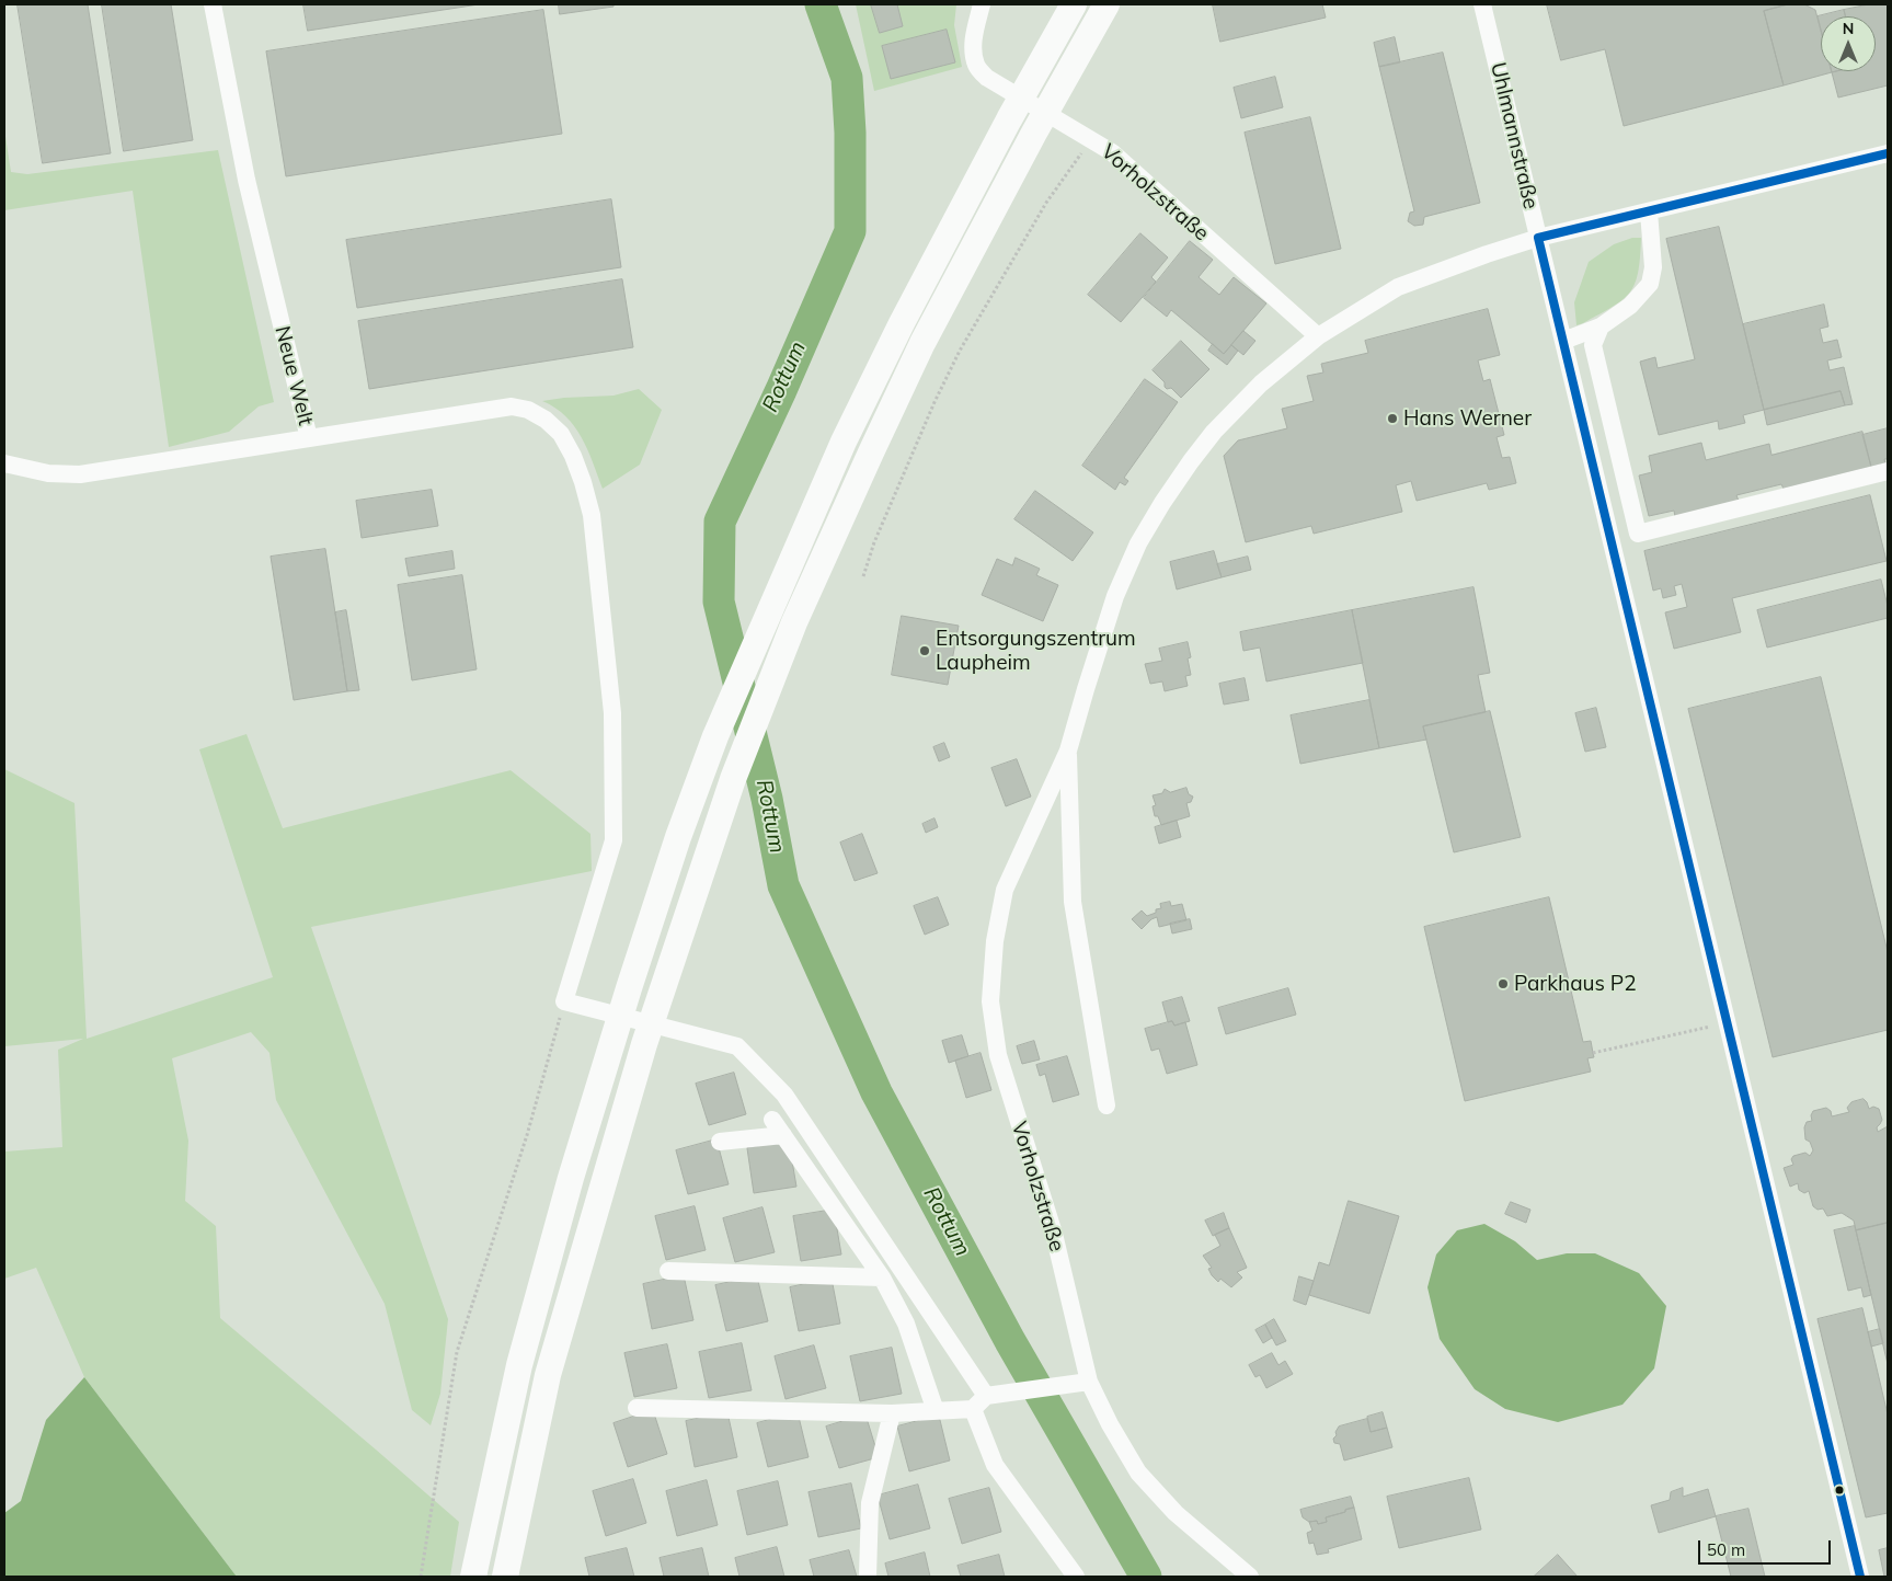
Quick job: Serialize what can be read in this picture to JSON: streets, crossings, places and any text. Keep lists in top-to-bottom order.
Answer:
{
  "streets": {
    "street": ["Uhlmannstraße", "Vorholzstraße", "Neue Welt"]
  },
  "crossings": [
    ["Uhlmannstraße", "Vorholzstraße"]
  ],
  "water": ["Rottum"],
  "places": ["Hans Werner", "Entsorgungszentrum Laupheim", "Parkhaus P2"],
  "scale_bar": "50 m",
  "north": "top"
}
